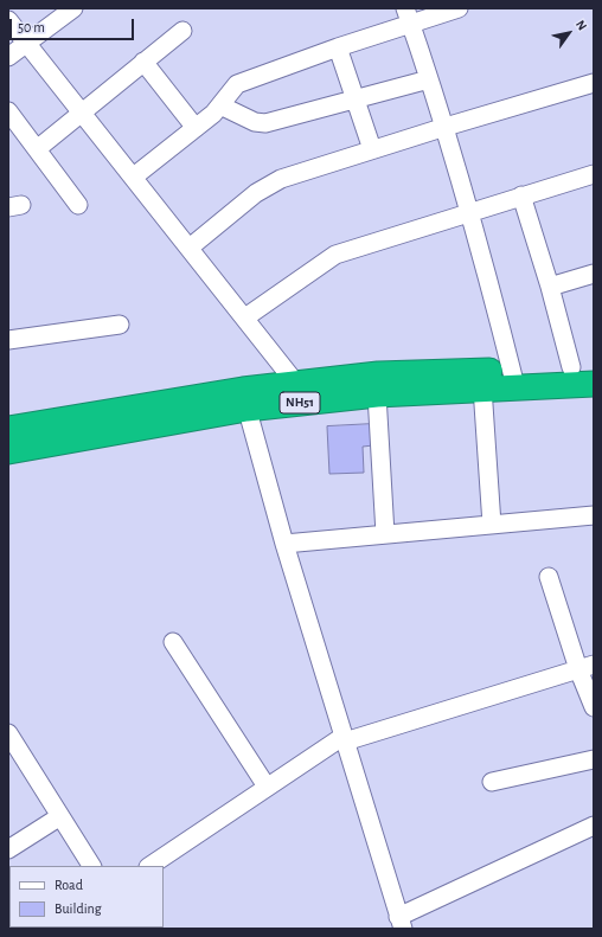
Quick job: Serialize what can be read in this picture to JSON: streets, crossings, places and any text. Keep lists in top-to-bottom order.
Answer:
{
  "streets": {
    "highway": ["NH51"]
  },
  "legend": ["Road", "Building"],
  "scale_bar": "50 m",
  "north": "top right"
}
